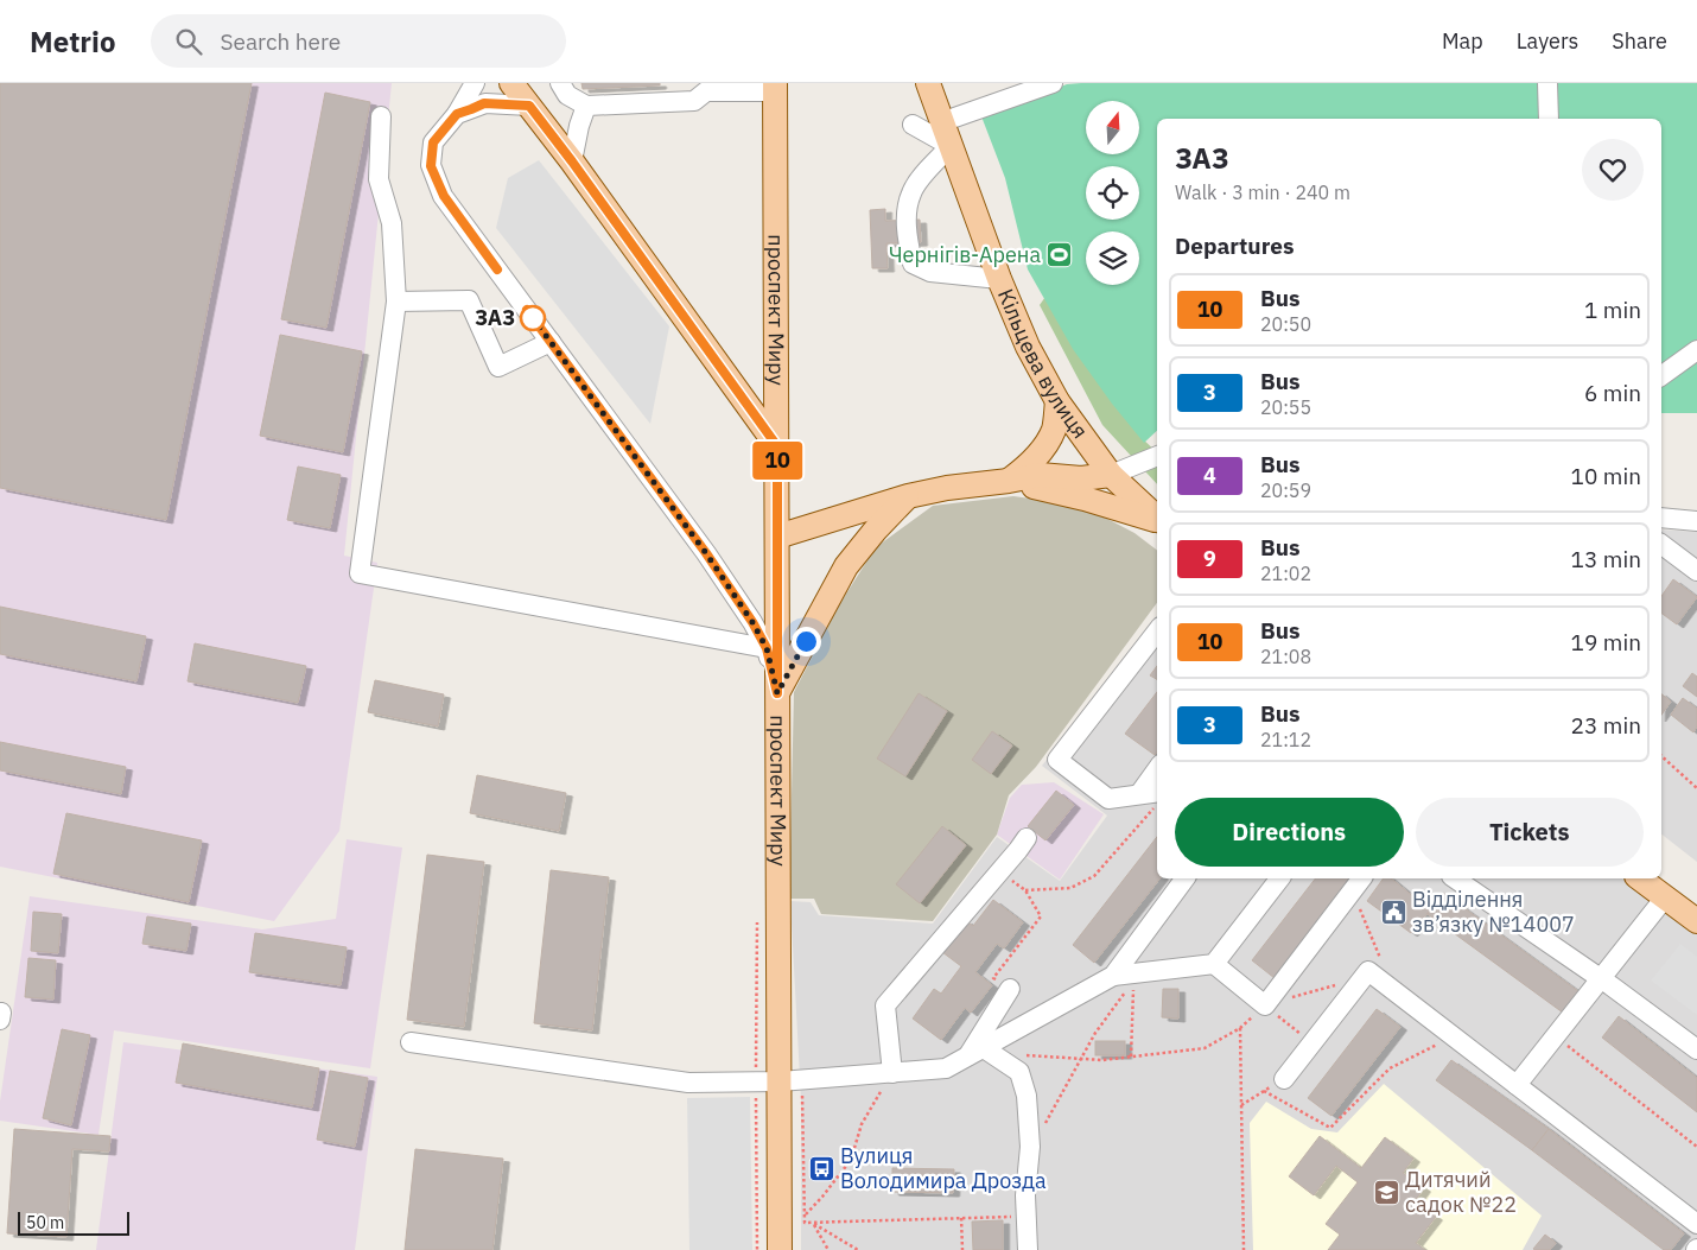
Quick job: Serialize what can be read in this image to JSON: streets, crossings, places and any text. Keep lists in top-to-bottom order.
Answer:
{
  "streets": {
    "main road": ["проспект Миру", "Кільцева вулиця"]
  },
  "places": {
    "sports": ["Чернігів-Арена"],
    "other": ["ЗАЗ"],
    "public building": ["Відділення зв’язку №14007"],
    "bus stop": ["Вулиця Володимира Дрозда"],
    "school or university": ["Дитячий садок №22"]
  },
  "lines": ["bus line 10"],
  "scale_bar": "50 m",
  "north": "top",
  "page": {
    "header": "Metrio",
    "search": "Search here",
    "nav": ["Map", "Layers", "Share"],
    "on_map": "10",
    "heading": [
      ["ЗАЗ", "Walk · 3 min · 240 m"],
      "Departures"
    ],
    "list": [
      {
        "mark": "10",
        "name": "Bus",
        "note": "20:50",
        "value": "1 min"
      },
      {
        "mark": "3",
        "name": "Bus",
        "note": "20:55",
        "value": "6 min"
      },
      {
        "mark": "4",
        "name": "Bus",
        "note": "20:59",
        "value": "10 min"
      },
      {
        "mark": "9",
        "name": "Bus",
        "note": "21:02",
        "value": "13 min"
      },
      {
        "mark": "10",
        "name": "Bus",
        "note": "21:08",
        "value": "19 min"
      },
      {
        "mark": "3",
        "name": "Bus",
        "note": "21:12",
        "value": "23 min"
      }
    ],
    "buttons": ["Directions", "Tickets"],
    "scale": "50 m"
  }
}
